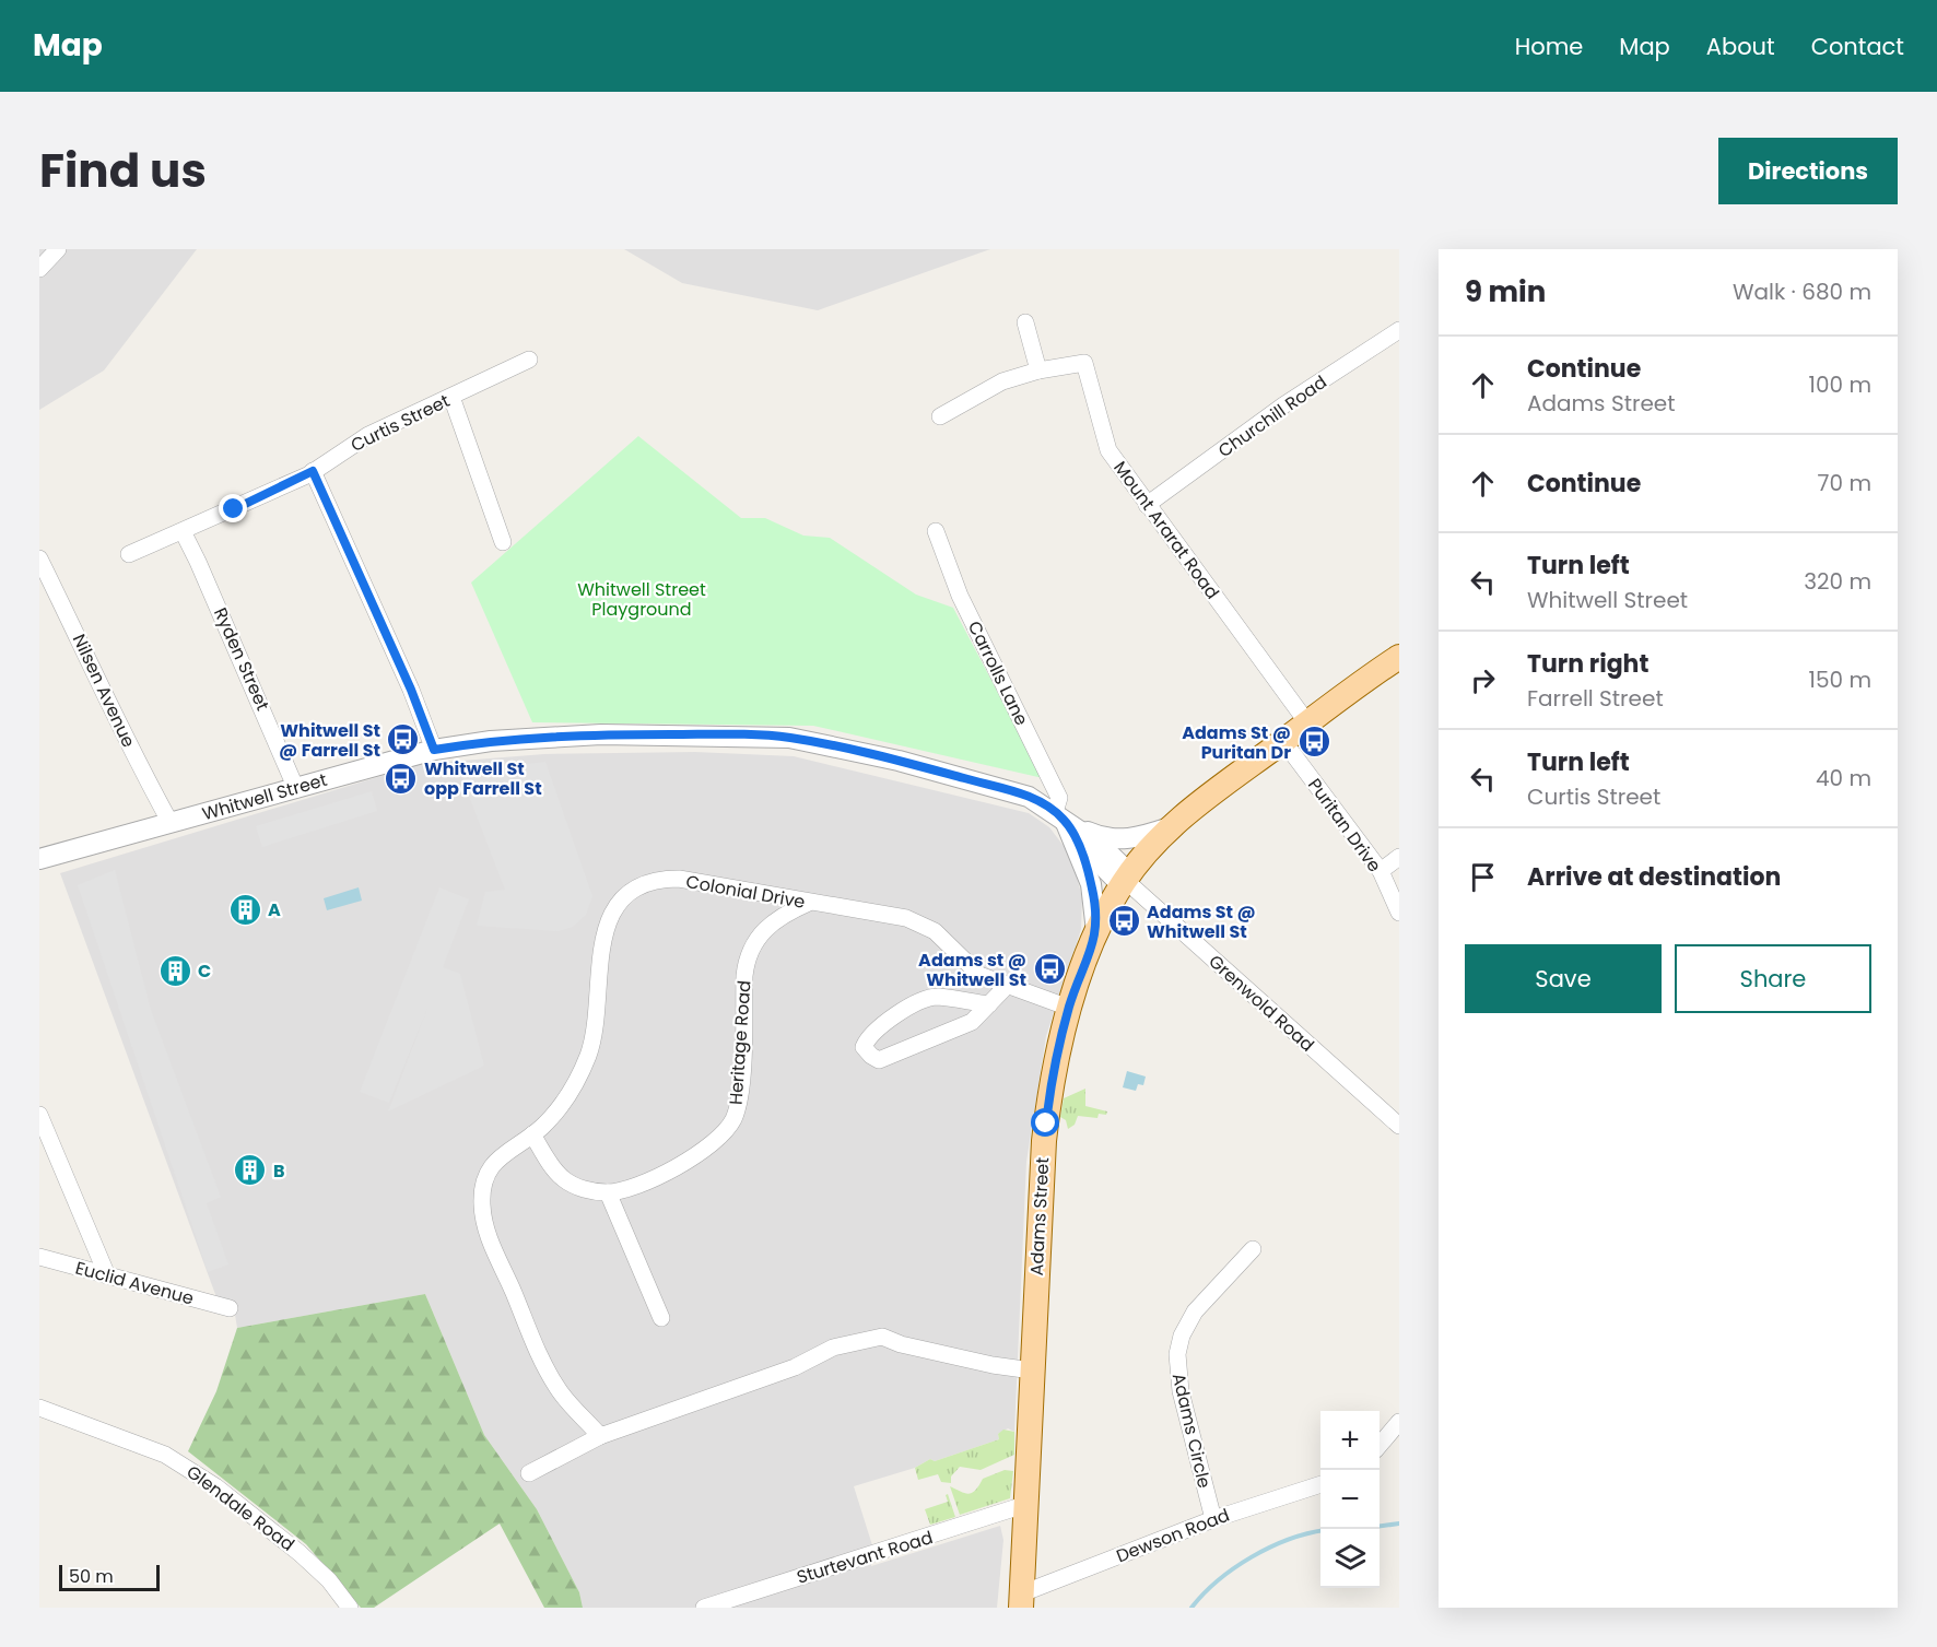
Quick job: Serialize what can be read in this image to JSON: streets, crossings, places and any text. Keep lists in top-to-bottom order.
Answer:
{
  "streets": {
    "main road": ["Adams Street"],
    "street": [
      "Churchill Road",
      "Curtis Street",
      "Mount Ararat Road",
      "Ryden Street",
      "Carrolls Lane",
      "Nilsen Avenue",
      "Whitwell Street",
      "Puritan Drive",
      "Colonial Drive",
      "Grenwold Road",
      "Heritage Road",
      "Euclid Avenue",
      "Adams Circle",
      "Glendale Road",
      "Dewson Road",
      "Sturtevant Road"
    ]
  },
  "crossings": [
    ["Churchill Road", "Mount Ararat Road"],
    ["Curtis Street", "Ryden Street"],
    ["Mount Ararat Road", "Adams Street"],
    ["Ryden Street", "Whitwell Street"],
    ["Carrolls Lane", "Whitwell Street"],
    ["Nilsen Avenue", "Whitwell Street"],
    ["Whitwell Street", "Grenwold Road"],
    ["Whitwell Street", "Adams Street"],
    ["Puritan Drive", "Adams Street"],
    ["Colonial Drive", "Heritage Road"],
    ["Colonial Drive", "Adams Street"],
    ["Grenwold Road", "Adams Street"],
    ["Adams Street", "Dewson Road"],
    ["Adams Street", "Sturtevant Road"],
    ["Adams Circle", "Dewson Road"]
  ],
  "parks": ["Whitwell Street Playground"],
  "places": {
    "bus stop": [
      "Whitwell St @ Farrell St",
      "Adams St @ Puritan Dr",
      "Whitwell St opp Farrell St",
      "Adams St @ Whitwell St",
      "Adams st @ Whitwell St"
    ],
    "building": ["A", "C", "B"]
  },
  "scale_bar": "50 m",
  "page": {
    "header": "Map",
    "nav": [
      "Home",
      "Map",
      "About",
      "Contact"
    ],
    "title": "Find us",
    "buttons": [
      "Directions",
      ["Save", "Share"]
    ],
    "heading": ["9 min", "Walk · 680 m"],
    "list": [
      ["Continue", "Adams Street", "100 m"],
      ["Continue", "70 m"],
      ["Turn left", "Whitwell Street", "320 m"],
      ["Turn right", "Farrell Street", "150 m"],
      ["Turn left", "Curtis Street", "40 m"],
      "Arrive at destination"
    ],
    "map_buttons": ["+", "−"],
    "scale": "50 m"
  }
}
